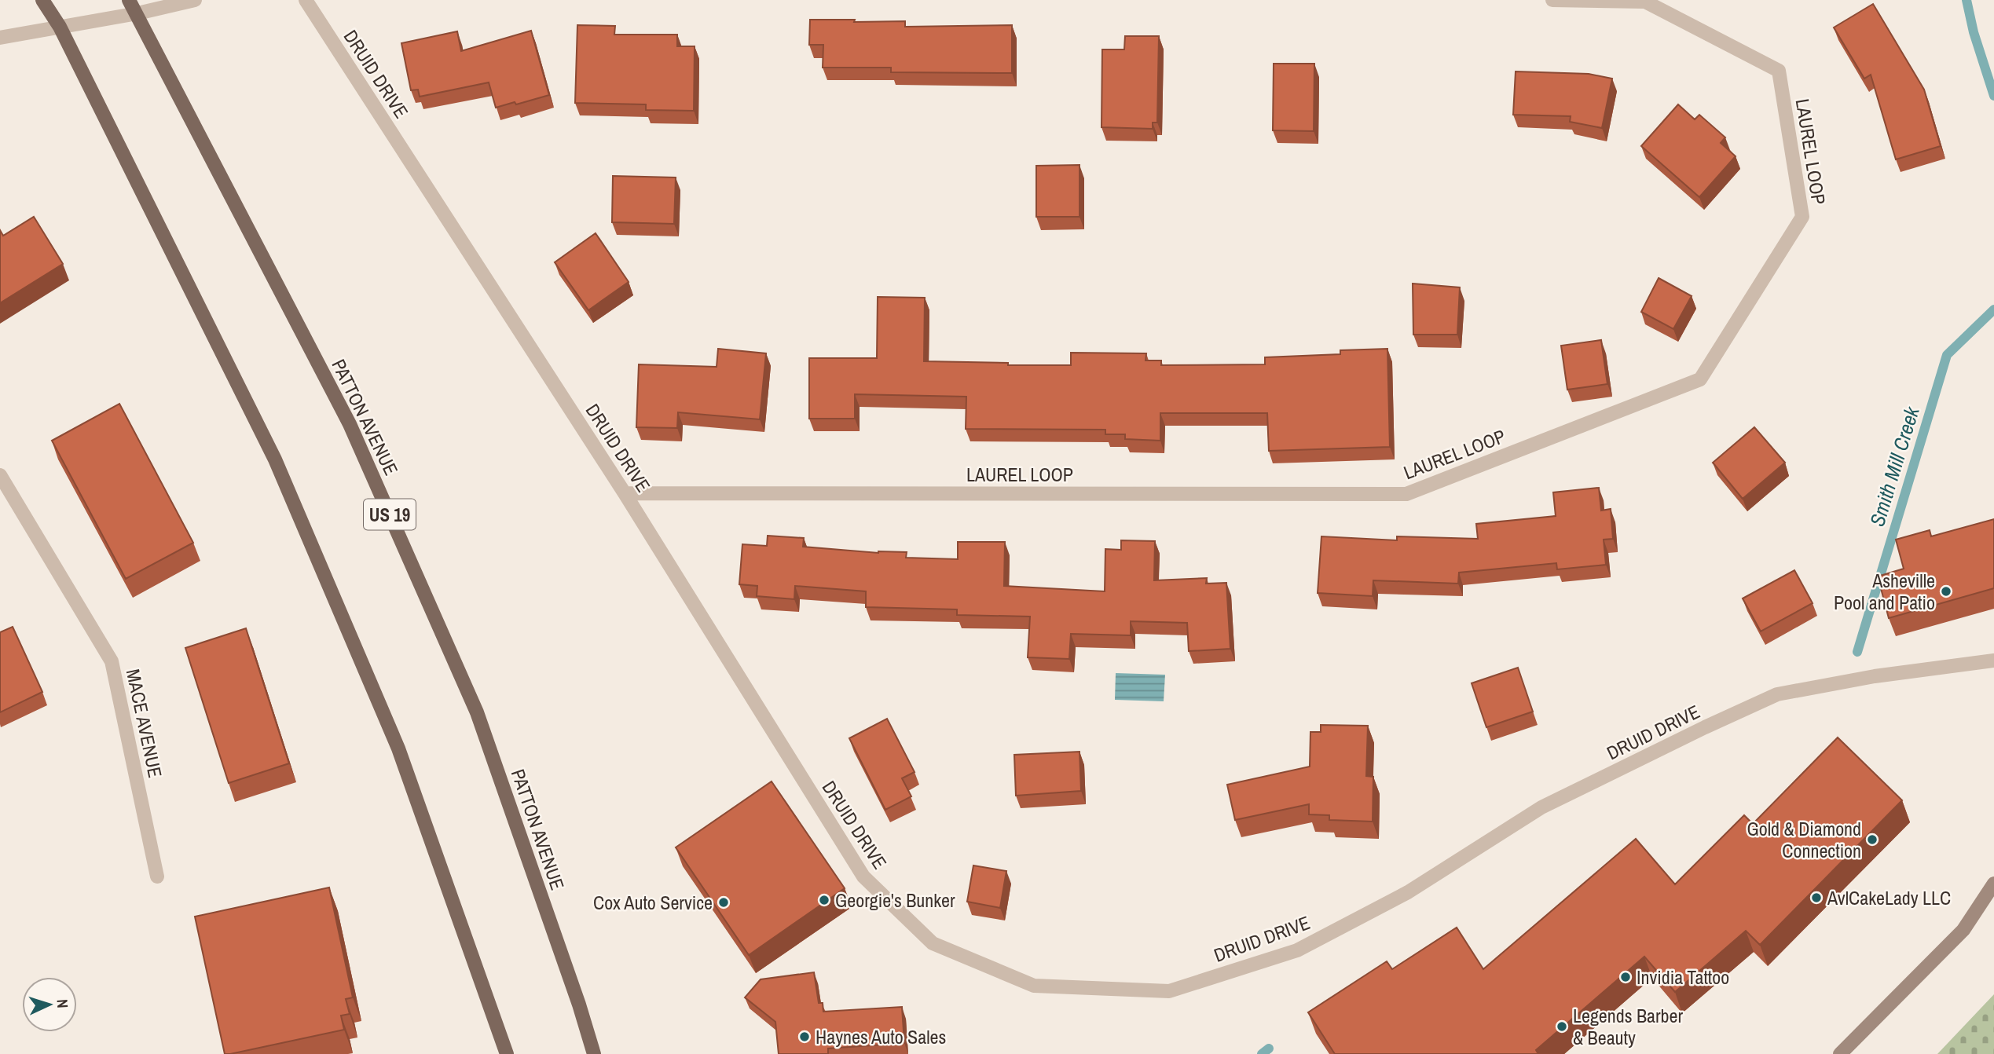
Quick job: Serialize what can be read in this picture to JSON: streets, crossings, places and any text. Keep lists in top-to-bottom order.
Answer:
{
  "streets": {
    "main road": ["PATTON AVENUE", "US 19"],
    "street": ["DRUID DRIVE", "LAUREL LOOP", "MACE AVENUE"]
  },
  "crossings": [
    ["DRUID DRIVE", "LAUREL LOOP"]
  ],
  "water": ["Smith Mill Creek"],
  "places": [
    "Asheville Pool and Patio",
    "Gold & Diamond Connection",
    "AvlCakeLady LLC",
    "Georgie's Bunker",
    "Cox Auto Service",
    "Invidia Tattoo",
    "Legends Barber & Beauty",
    "Haynes Auto Sales"
  ],
  "north": "right"
}
